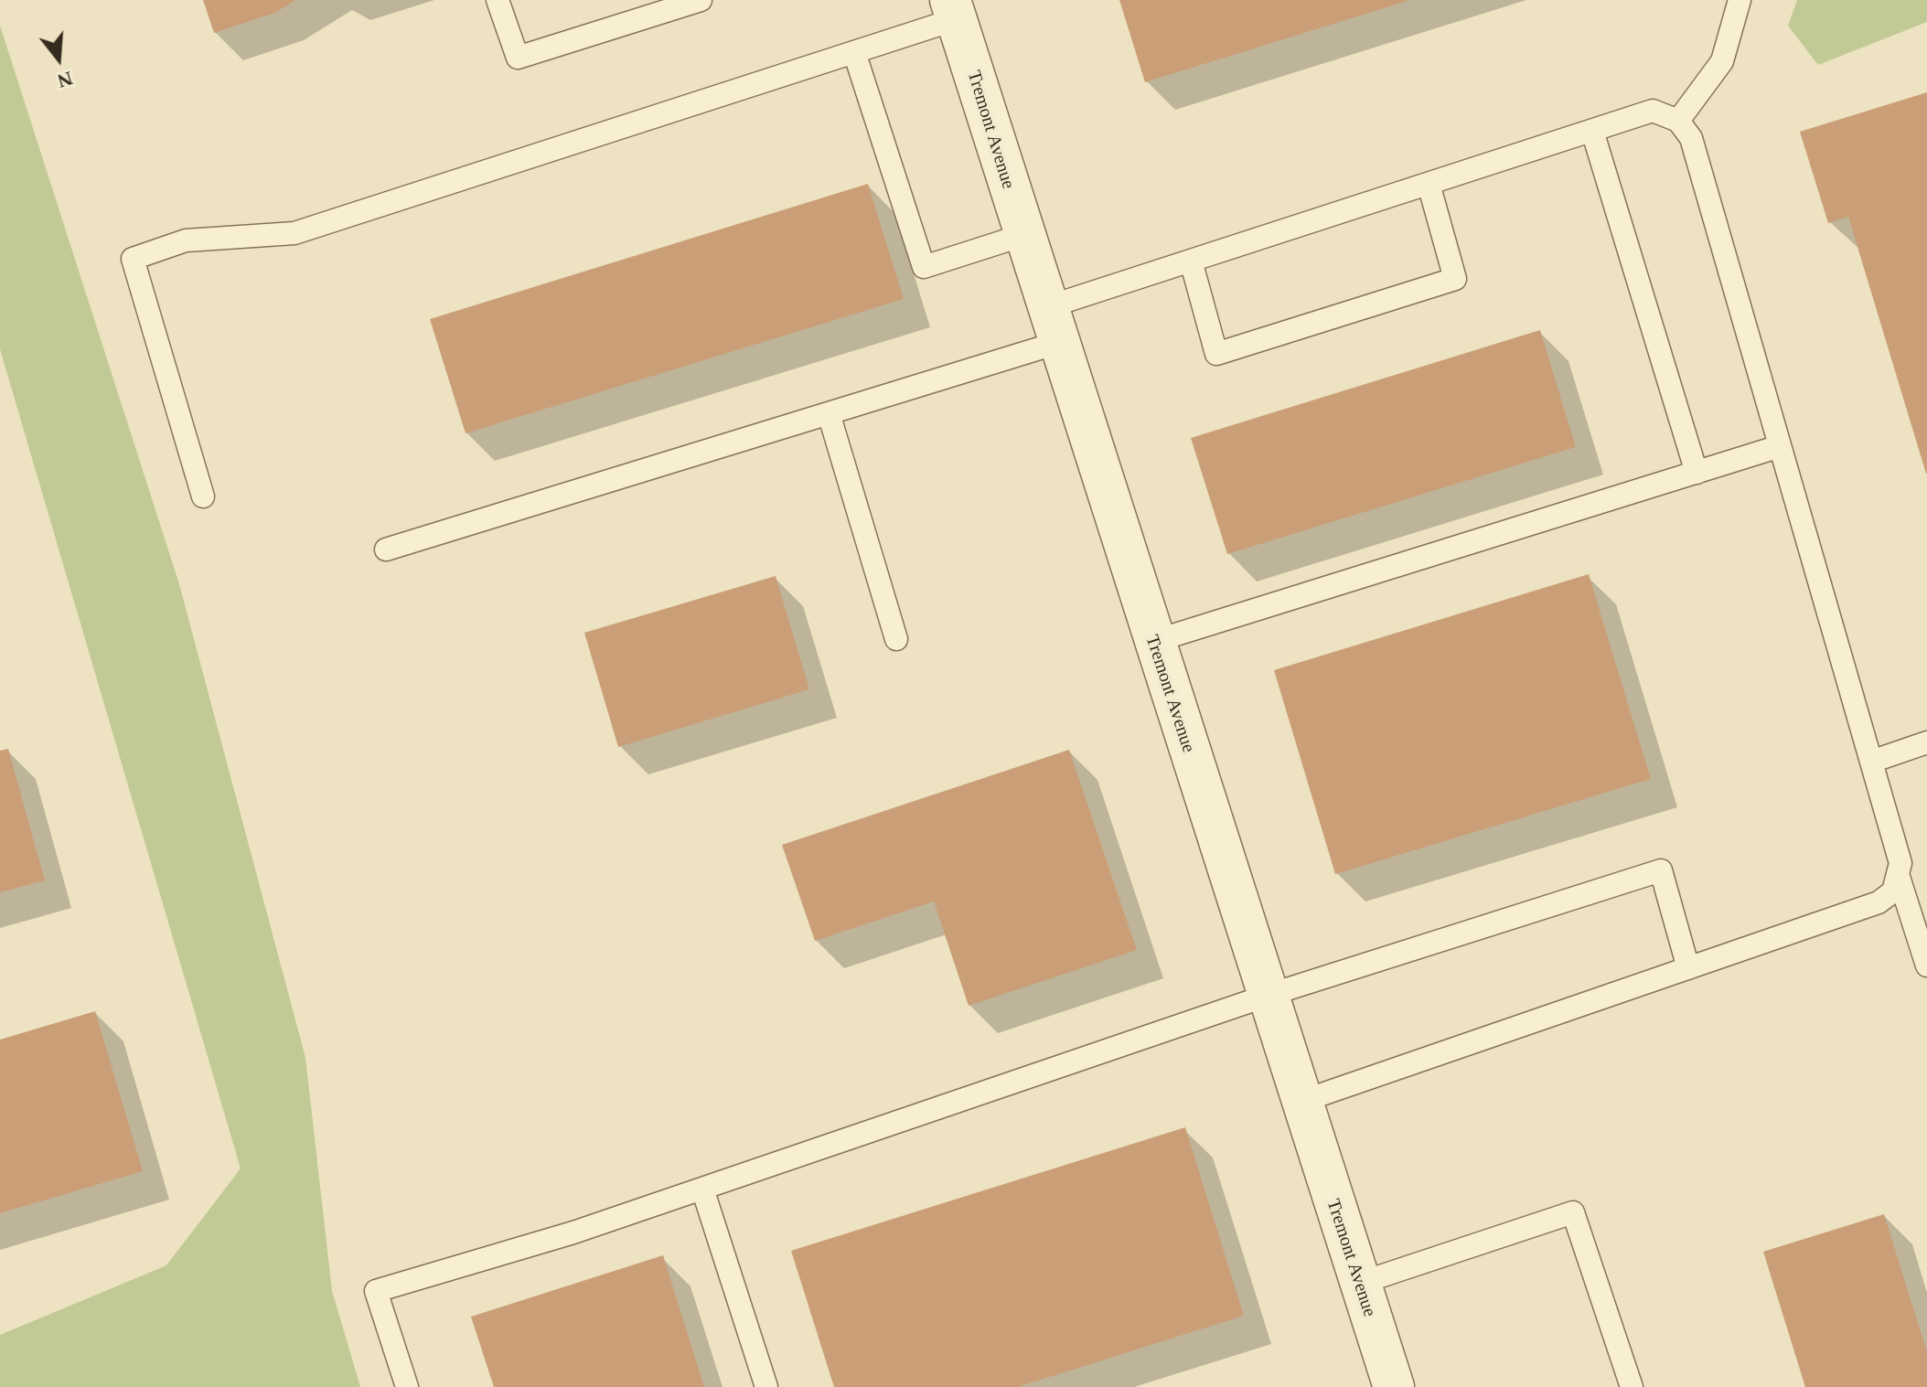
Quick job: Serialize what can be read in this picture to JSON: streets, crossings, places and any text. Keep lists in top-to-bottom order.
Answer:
{
  "streets": {
    "street": ["Tremont Avenue"]
  },
  "north": "bottom"
}
